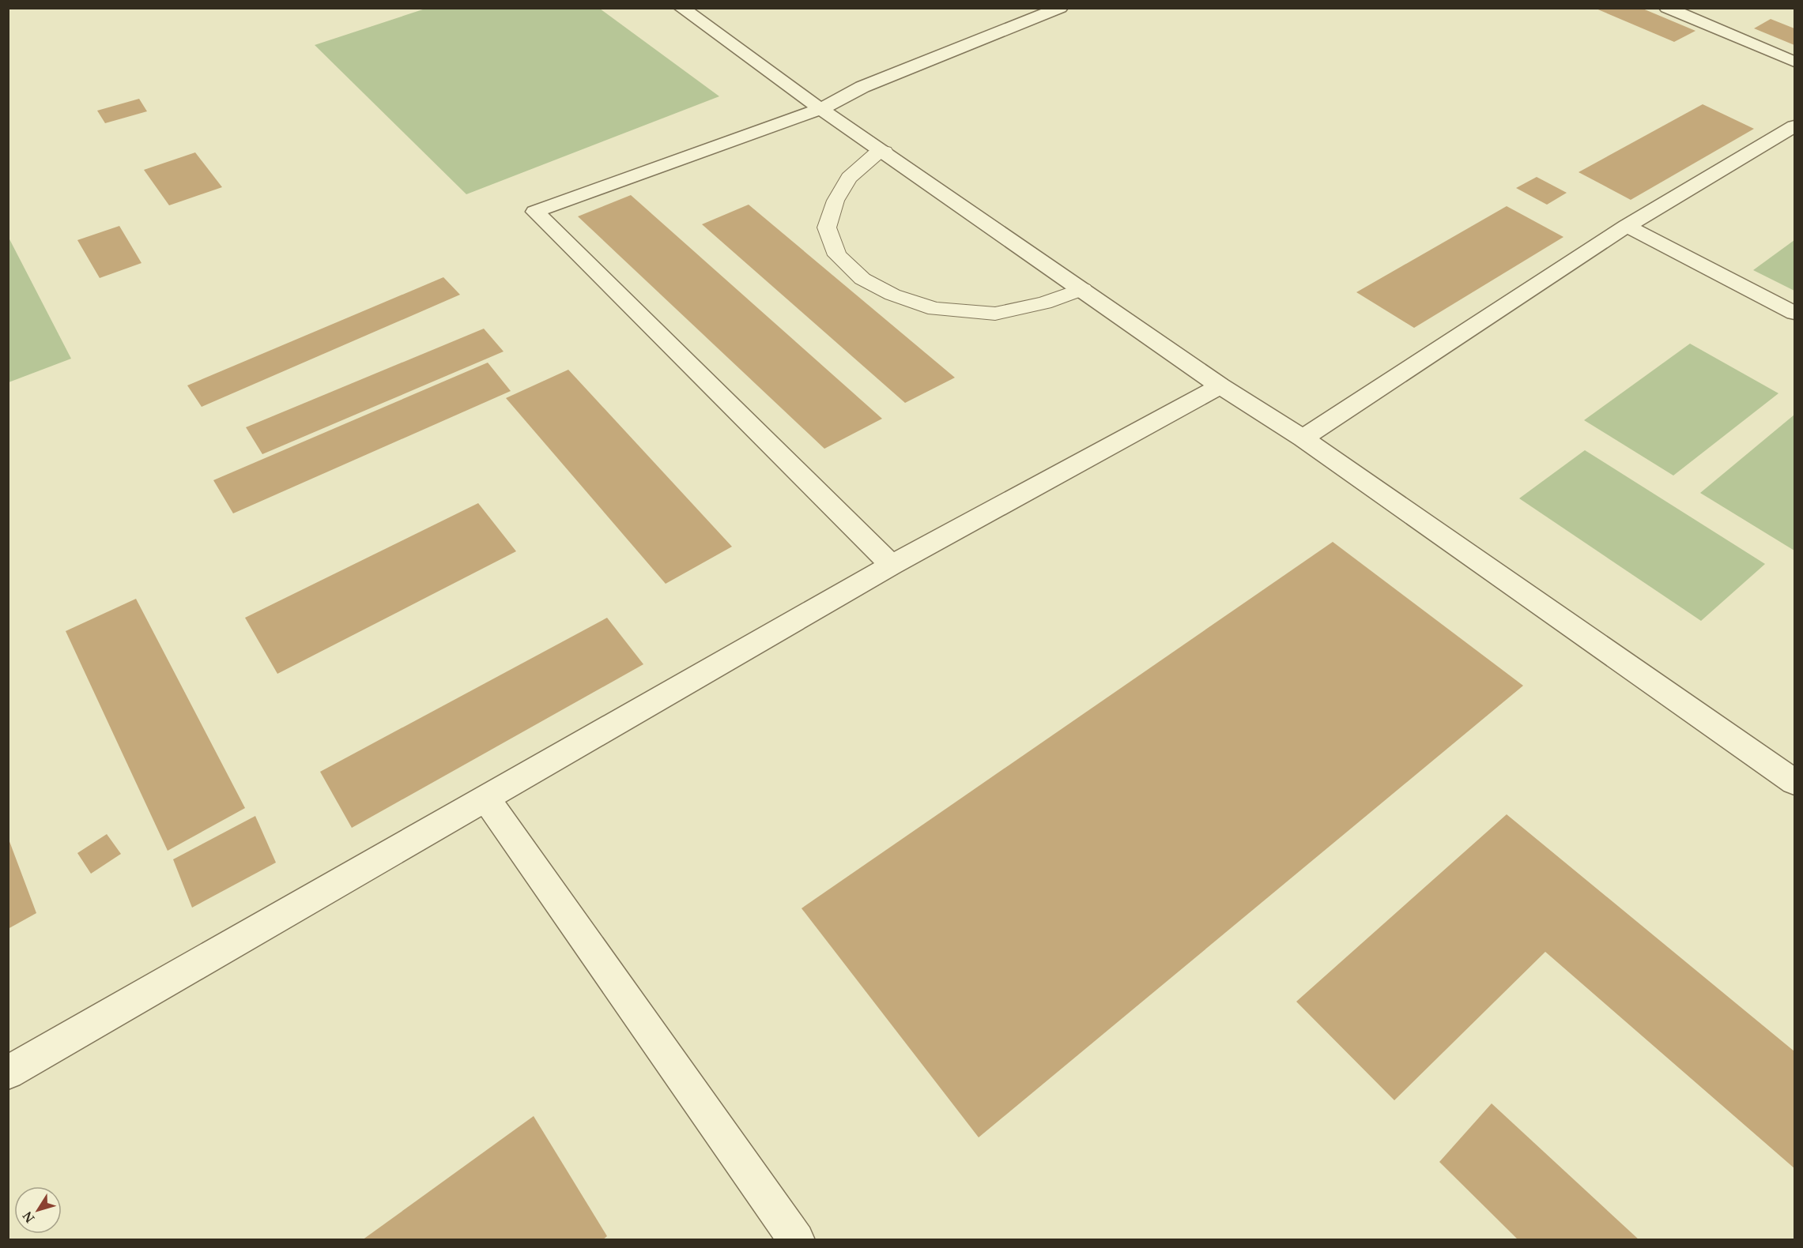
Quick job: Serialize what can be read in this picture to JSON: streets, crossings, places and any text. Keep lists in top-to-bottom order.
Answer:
{
  "north": "bottom left"
}
